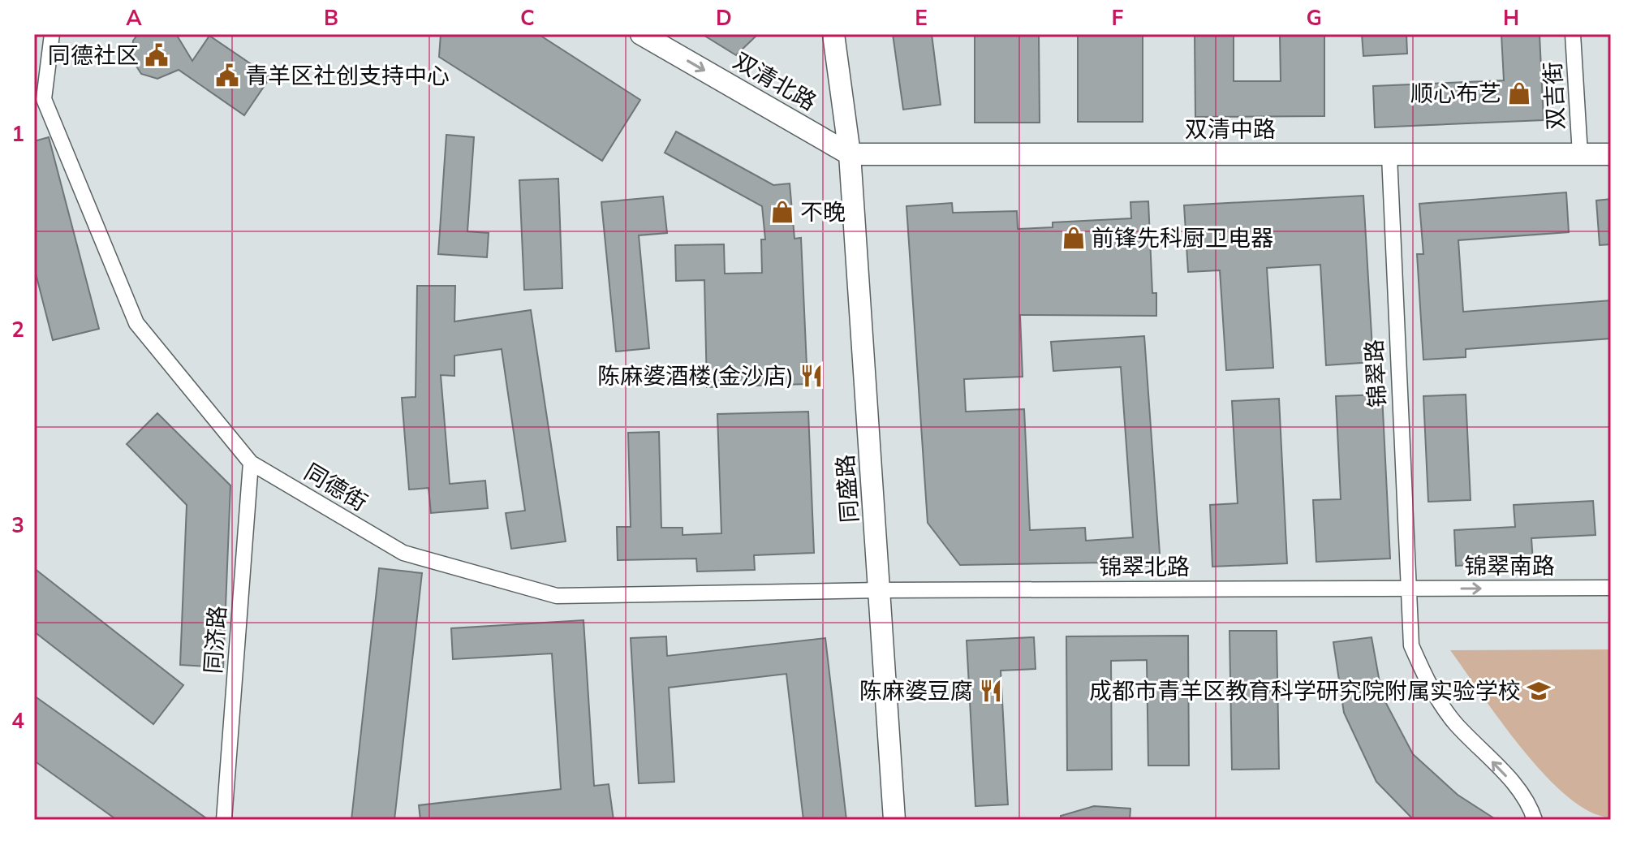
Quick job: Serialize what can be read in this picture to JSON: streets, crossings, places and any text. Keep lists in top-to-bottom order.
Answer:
{
  "streets": {
    "street": [
      "双清北路",
      "双吉街",
      "双清中路",
      "锦翠路",
      "同德街",
      "同盛路",
      "锦翠南路",
      "锦翠北路",
      "同济路"
    ]
  },
  "crossings": [
    ["双清北路", "双清中路"],
    ["双清北路", "同盛路"],
    ["双吉街", "双清中路"],
    ["双清中路", "锦翠路"],
    ["双清中路", "同盛路"],
    ["锦翠路", "锦翠南路"],
    ["锦翠路", "锦翠北路"],
    ["同德街", "同盛路"],
    ["同德街", "锦翠北路"],
    ["同德街", "同济路"],
    ["同盛路", "锦翠北路"],
    ["锦翠南路", "锦翠北路"]
  ],
  "one_way": ["双清北路", "锦翠路", "锦翠南路"],
  "places": {
    "public building": ["同德社区", "青羊区社创支持中心"],
    "shop": ["顺心布艺", "不晚", "前锋先科厨卫电器"],
    "restaurant": ["陈麻婆酒楼(金沙店)", "陈麻婆豆腐"],
    "school or university": ["成都市青羊区教育科学研究院附属实验学校"]
  },
  "grid": {
    "columns": [
      "A",
      "B",
      "C",
      "D",
      "E",
      "F",
      "G",
      "H"
    ],
    "rows": [
      "1",
      "2",
      "3",
      "4"
    ]
  }
}
